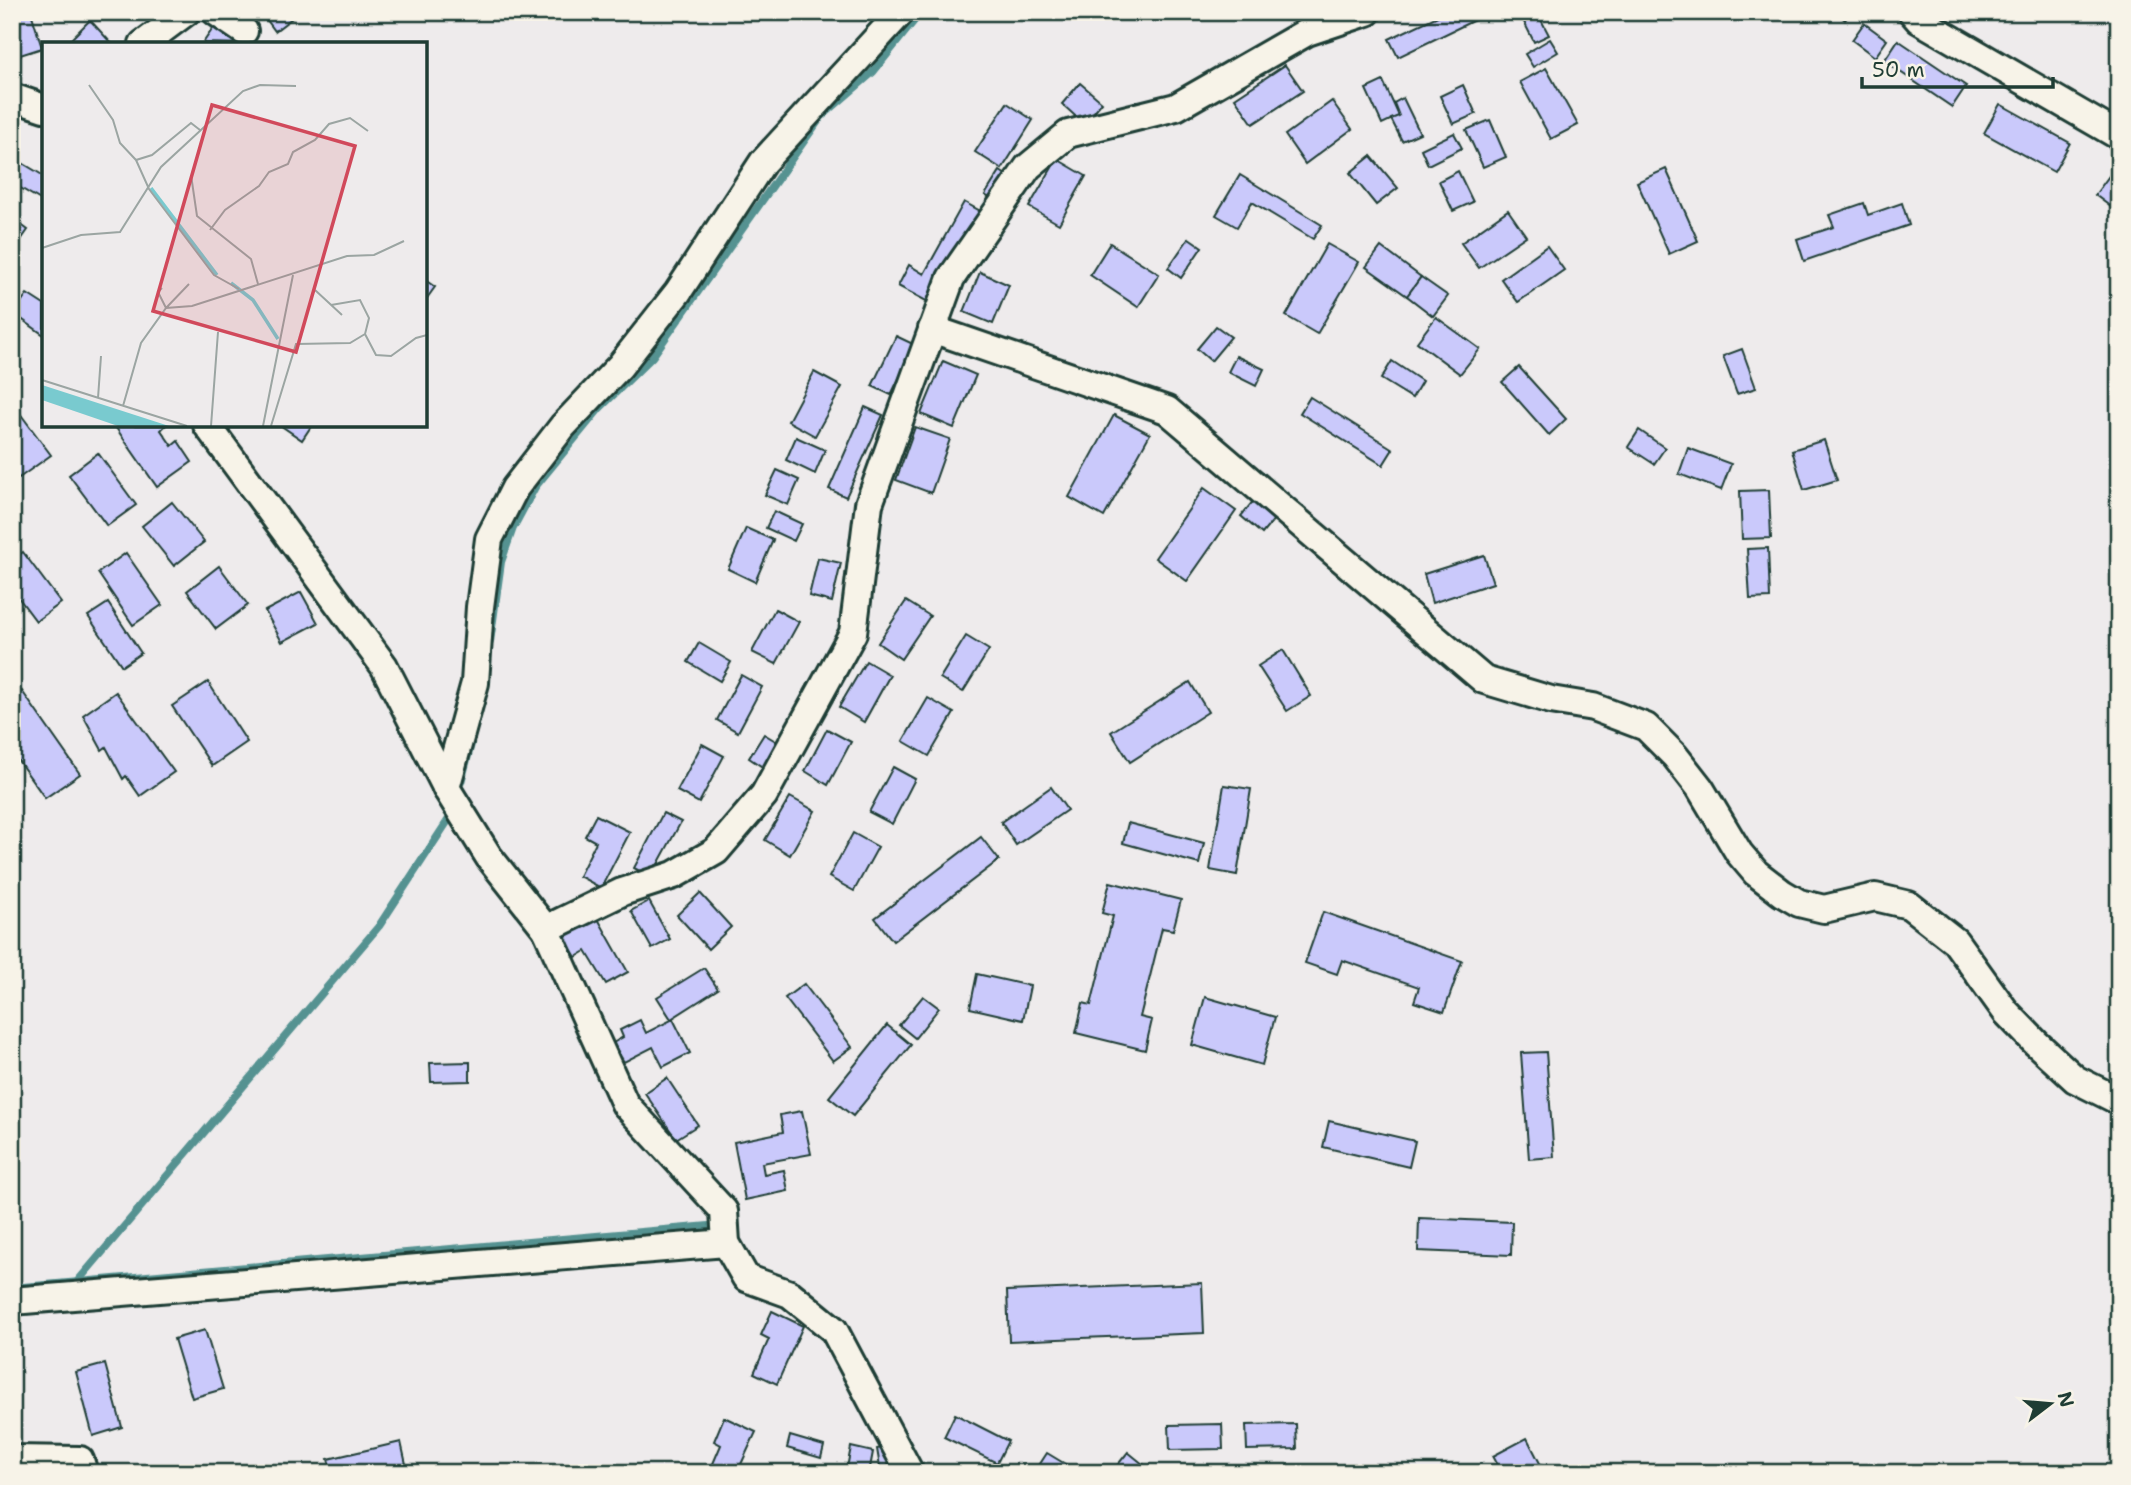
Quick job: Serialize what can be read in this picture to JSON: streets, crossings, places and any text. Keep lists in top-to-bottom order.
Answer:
{
  "scale_bar": "50 m",
  "north": "right"
}
